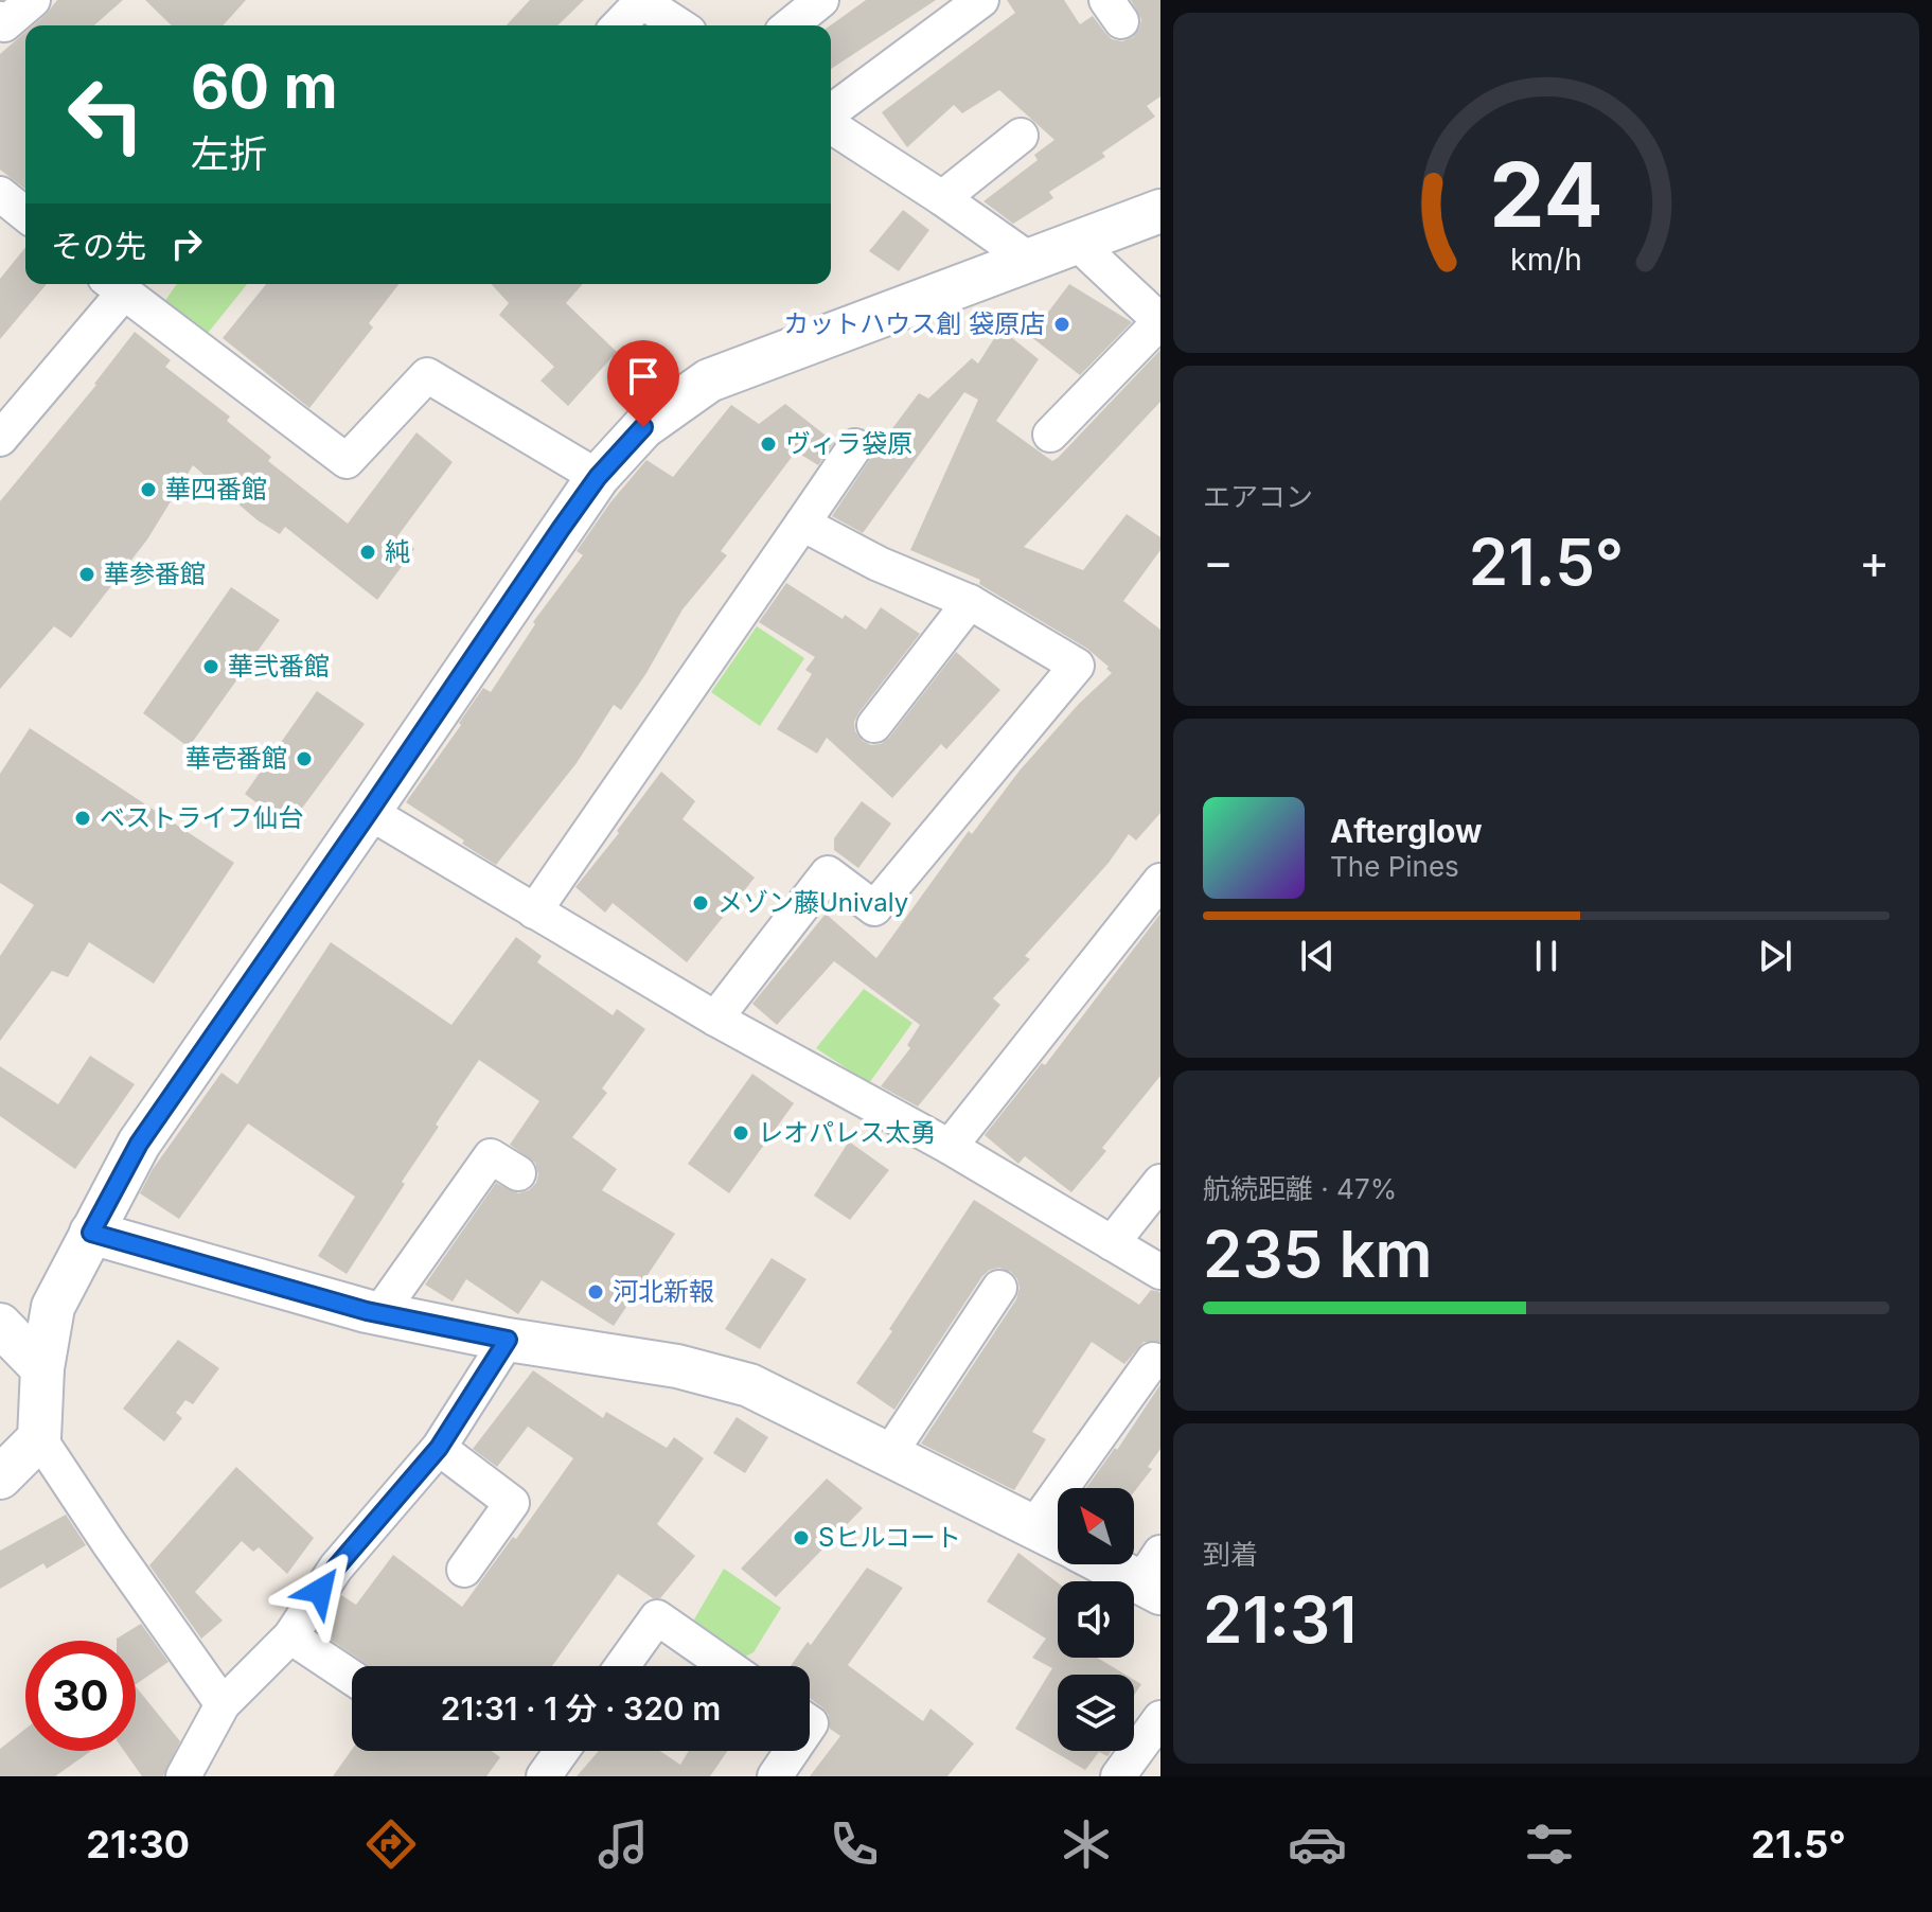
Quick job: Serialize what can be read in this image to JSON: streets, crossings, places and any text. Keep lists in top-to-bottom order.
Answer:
{
  "places": [
    "カットハウス創 袋原店",
    "ヴィラ袋原",
    "華四番館",
    "純",
    "華参番館",
    "華弐番館",
    "華壱番館",
    "ベストライフ仙台",
    "メゾン藤Univaly",
    "レオパレス太勇",
    "河北新報",
    "Sヒルコート"
  ],
  "north": "top left",
  "page": {
    "turn": ["60 m", "左折"],
    "then": "その先",
    "tile": [
      "エアコン",
      ["航続距離 · 47%", "235 km"],
      ["到着", "21:31"]
    ],
    "heat": ["−", "21.5°", "+"],
    "song": ["Afterglow", "The Pines"],
    "limit": "30",
    "trip": "21:31 · 1 分 · 320 m",
    "tabs": ["21:30", "21.5°"],
    "gauge": ["24", "km/h"]
  }
}
